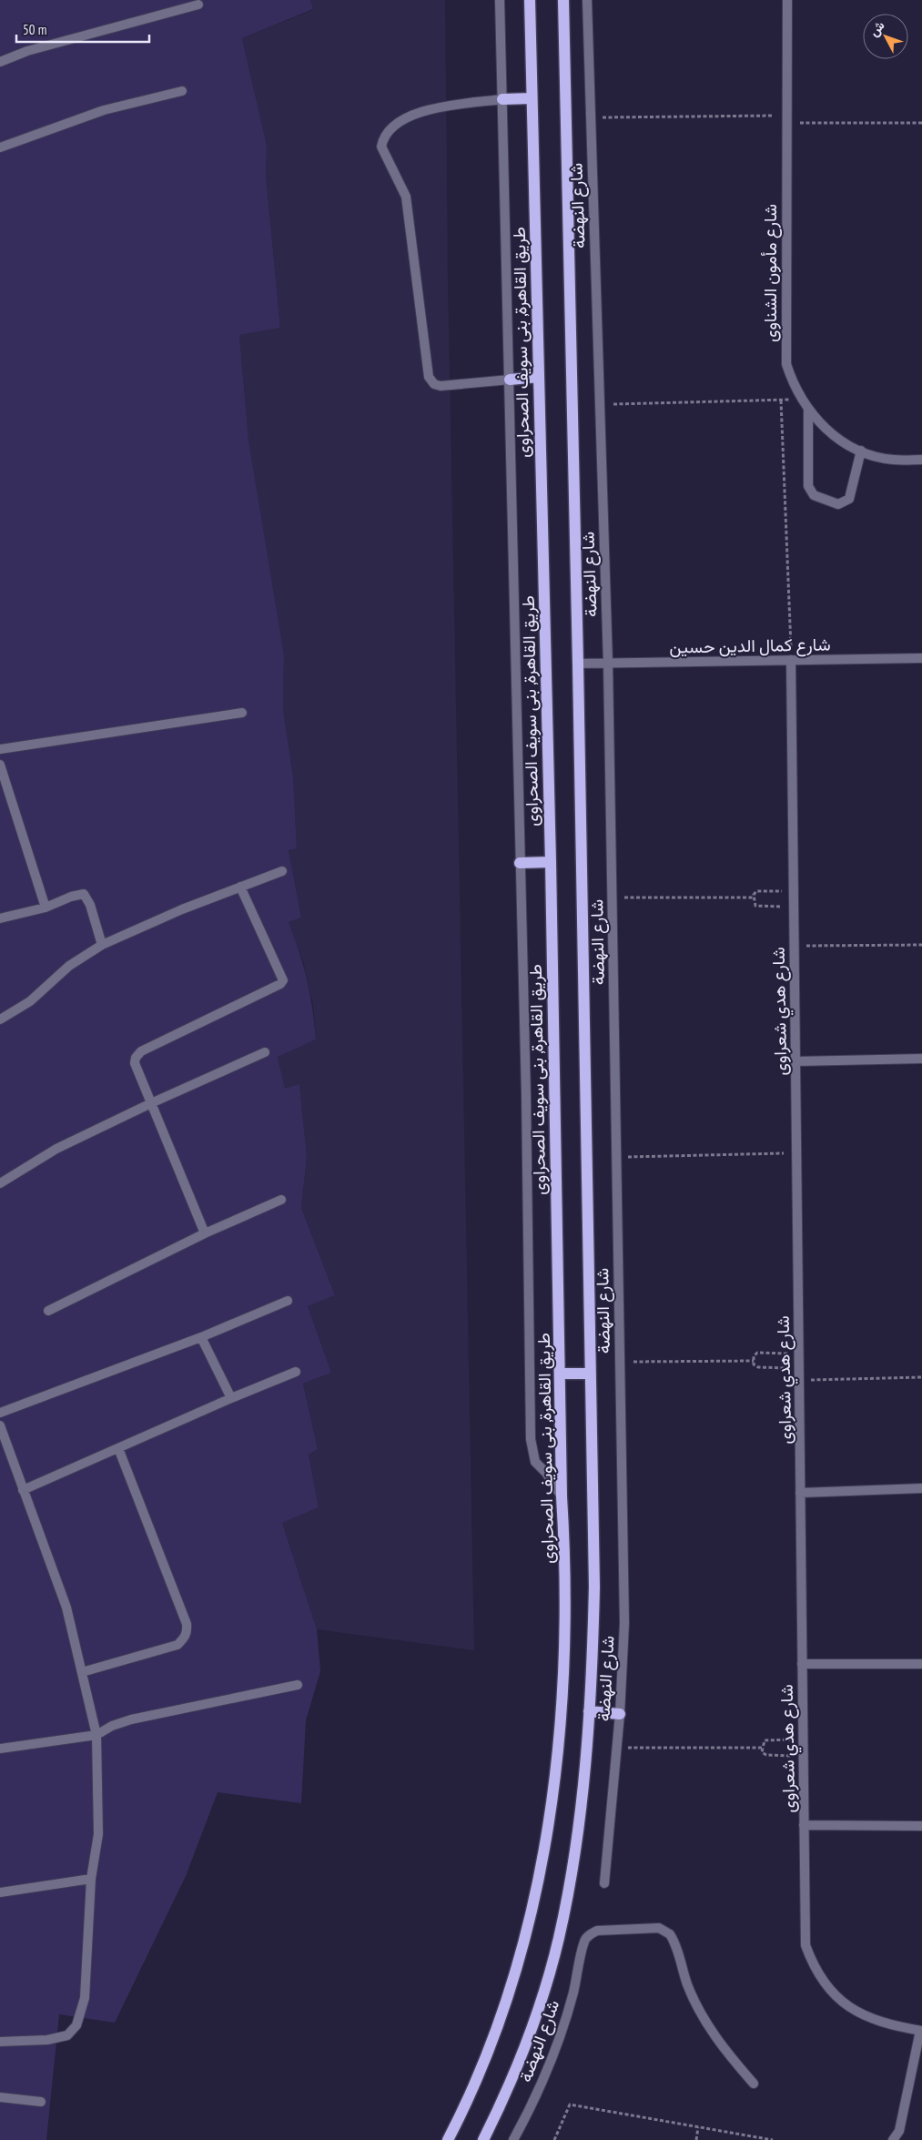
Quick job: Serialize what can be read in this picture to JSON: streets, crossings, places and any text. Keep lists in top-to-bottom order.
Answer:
{
  "streets": {
    "main road": ["طريق القاهرة, بنى سويف الصحراوى"],
    "street": [
      "شارع النهضة",
      "شارع مأمون الشناوى",
      "شارع كمال الدين حسين",
      "شارع هدي شعراوى"
    ]
  },
  "crossings": [
    ["شارع النهضة", "شارع كمال الدين حسين"],
    ["شارع كمال الدين حسين", "شارع هدي شعراوى"]
  ],
  "scale_bar": "50 m",
  "north": "top left"
}
